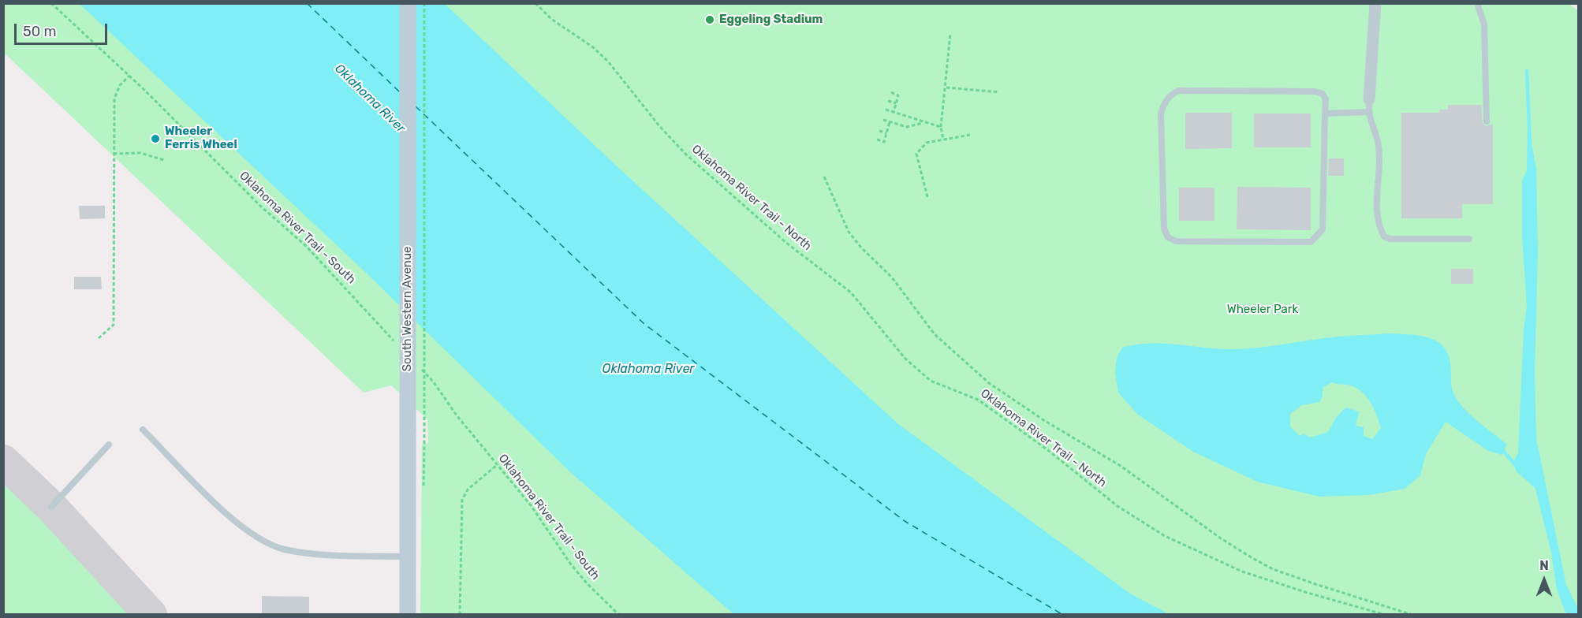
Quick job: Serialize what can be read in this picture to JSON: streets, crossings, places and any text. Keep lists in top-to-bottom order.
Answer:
{
  "streets": {
    "main road": ["South Western Avenue"],
    "path": ["Oklahoma River Trail - North", "Oklahoma River Trail - South"]
  },
  "water": ["Oklahoma River"],
  "parks": ["Wheeler Park"],
  "places": ["Eggeling Stadium", "Wheeler Ferris Wheel"],
  "scale_bar": "50 m",
  "north": "top"
}
